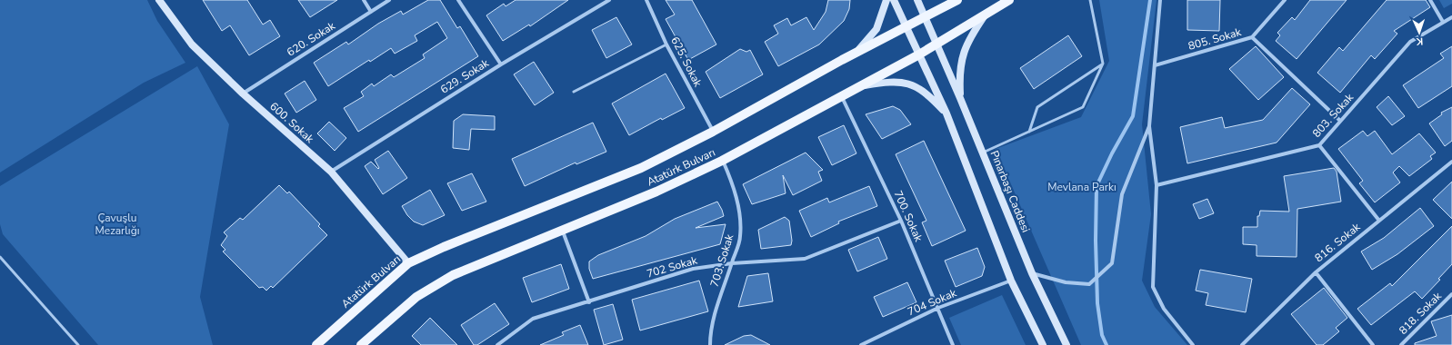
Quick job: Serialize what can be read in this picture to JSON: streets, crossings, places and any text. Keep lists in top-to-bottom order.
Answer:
{
  "streets": {
    "main road": ["Atatürk Bulvarı"],
    "street": [
      "620. Sokak",
      "805. Sokak",
      "625. Sokak",
      "629. Sokak",
      "803. Sokak",
      "600. Sokak",
      "Pınarbaşı Caddesi",
      "700. Sokak",
      "816. Sokak",
      "703. Sokak",
      "702 Sokak",
      "704 Sokak",
      "818. Sokak"
    ]
  },
  "crossings": [
    ["620. Sokak", "600. Sokak"],
    ["625. Sokak", "Atatürk Bulvarı"],
    ["629. Sokak", "600. Sokak"],
    ["600. Sokak", "Atatürk Bulvarı"],
    ["Atatürk Bulvarı", "Pınarbaşı Caddesi"],
    ["Atatürk Bulvarı", "700. Sokak"],
    ["Atatürk Bulvarı", "703. Sokak"],
    ["700. Sokak", "702 Sokak"],
    ["700. Sokak", "704 Sokak"],
    ["703. Sokak", "702 Sokak"]
  ],
  "parks": ["Mevlana Parkı", "Çavuşlu Mezarlığı"],
  "north": "bottom"
}
